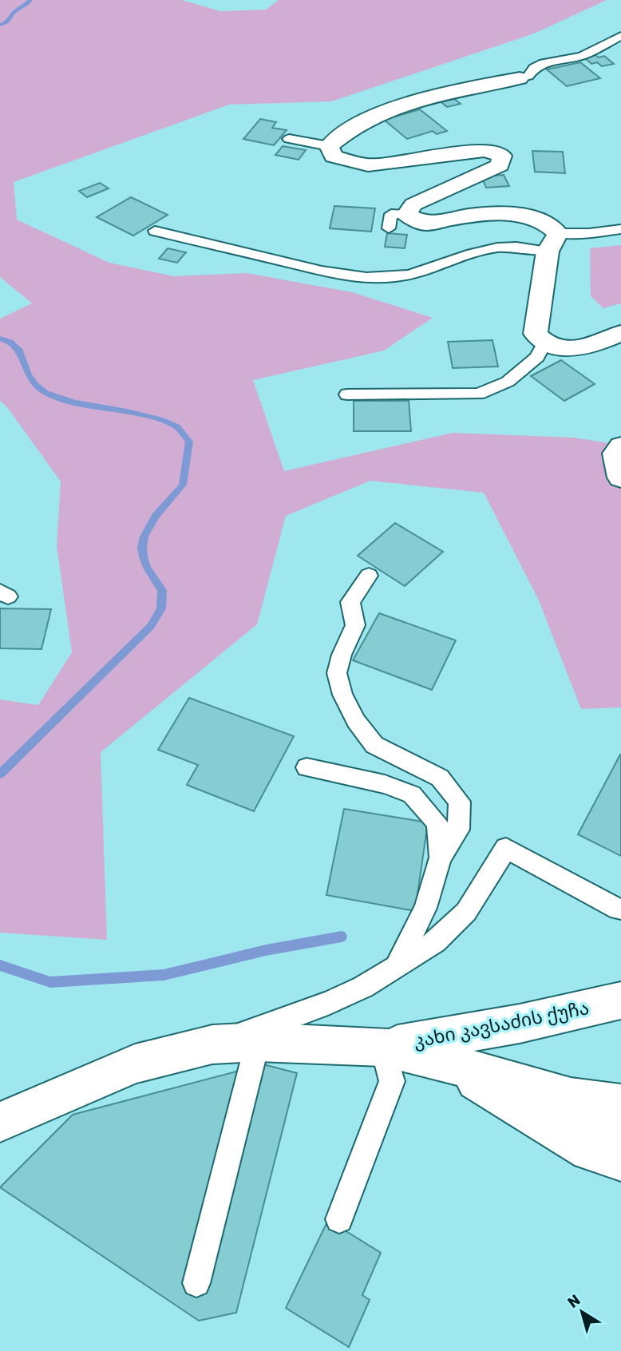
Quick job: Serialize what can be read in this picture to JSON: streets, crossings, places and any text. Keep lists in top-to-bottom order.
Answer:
{
  "streets": {
    "street": ["კახი კავსაძის ქუჩა"]
  },
  "north": "top left"
}
